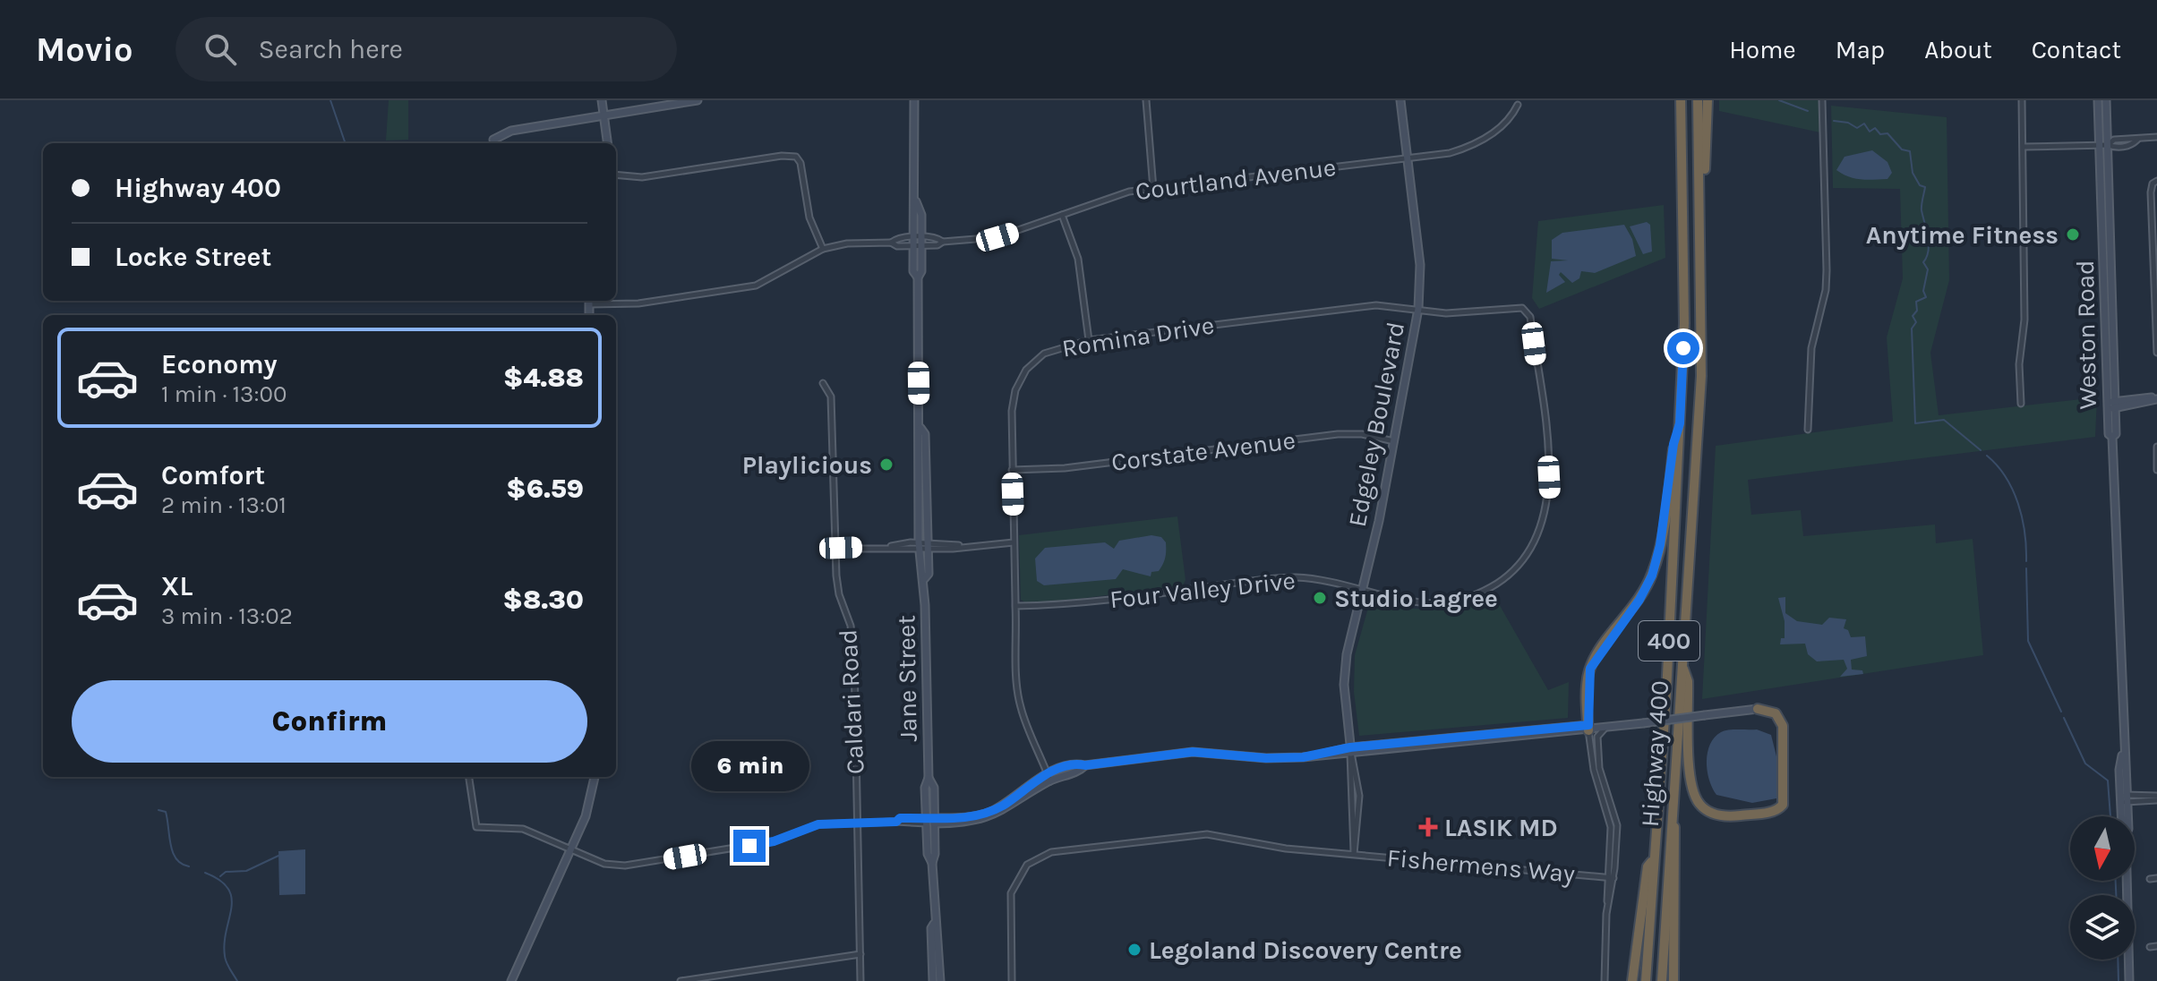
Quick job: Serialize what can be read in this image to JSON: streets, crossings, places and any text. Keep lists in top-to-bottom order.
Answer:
{
  "streets": {
    "highway": ["400", "Highway 400"],
    "main road": ["Weston Road", "Edgeley Boulevard", "Jane Street"],
    "street": [
      "Courtland Avenue",
      "Romina Drive",
      "Corstate Avenue",
      "Four Valley Drive",
      "Caldari Road",
      "Fishermens Way"
    ]
  },
  "crossings": [
    ["Courtland Avenue", "Edgeley Boulevard"],
    ["Courtland Avenue", "Jane Street"],
    ["Romina Drive", "Edgeley Boulevard"],
    ["Romina Drive", "Corstate Avenue"],
    ["Romina Drive", "Four Valley Drive"],
    ["Edgeley Boulevard", "Corstate Avenue"],
    ["Edgeley Boulevard", "Four Valley Drive"]
  ],
  "places": {
    "other": [
      "Anytime Fitness",
      "Playlicious",
      "Studio Lagree",
      "Legoland Discovery Centre"
    ],
    "health": ["LASIK MD"]
  },
  "north": "bottom",
  "page": {
    "header": "Movio",
    "search": "Search here",
    "nav": [
      "Home",
      "Map",
      "About",
      "Contact"
    ],
    "banner": ["Highway 400", "Locke Street"],
    "list": [
      {
        "name": "Economy",
        "note": "1 min · 13:00",
        "value": "$4.88"
      },
      {
        "name": "Comfort",
        "note": "2 min · 13:01",
        "value": "$6.59"
      },
      {
        "name": "XL",
        "note": "3 min · 13:02",
        "value": "$8.30"
      }
    ],
    "buttons": "Confirm",
    "bubble": "6 min"
  }
}
